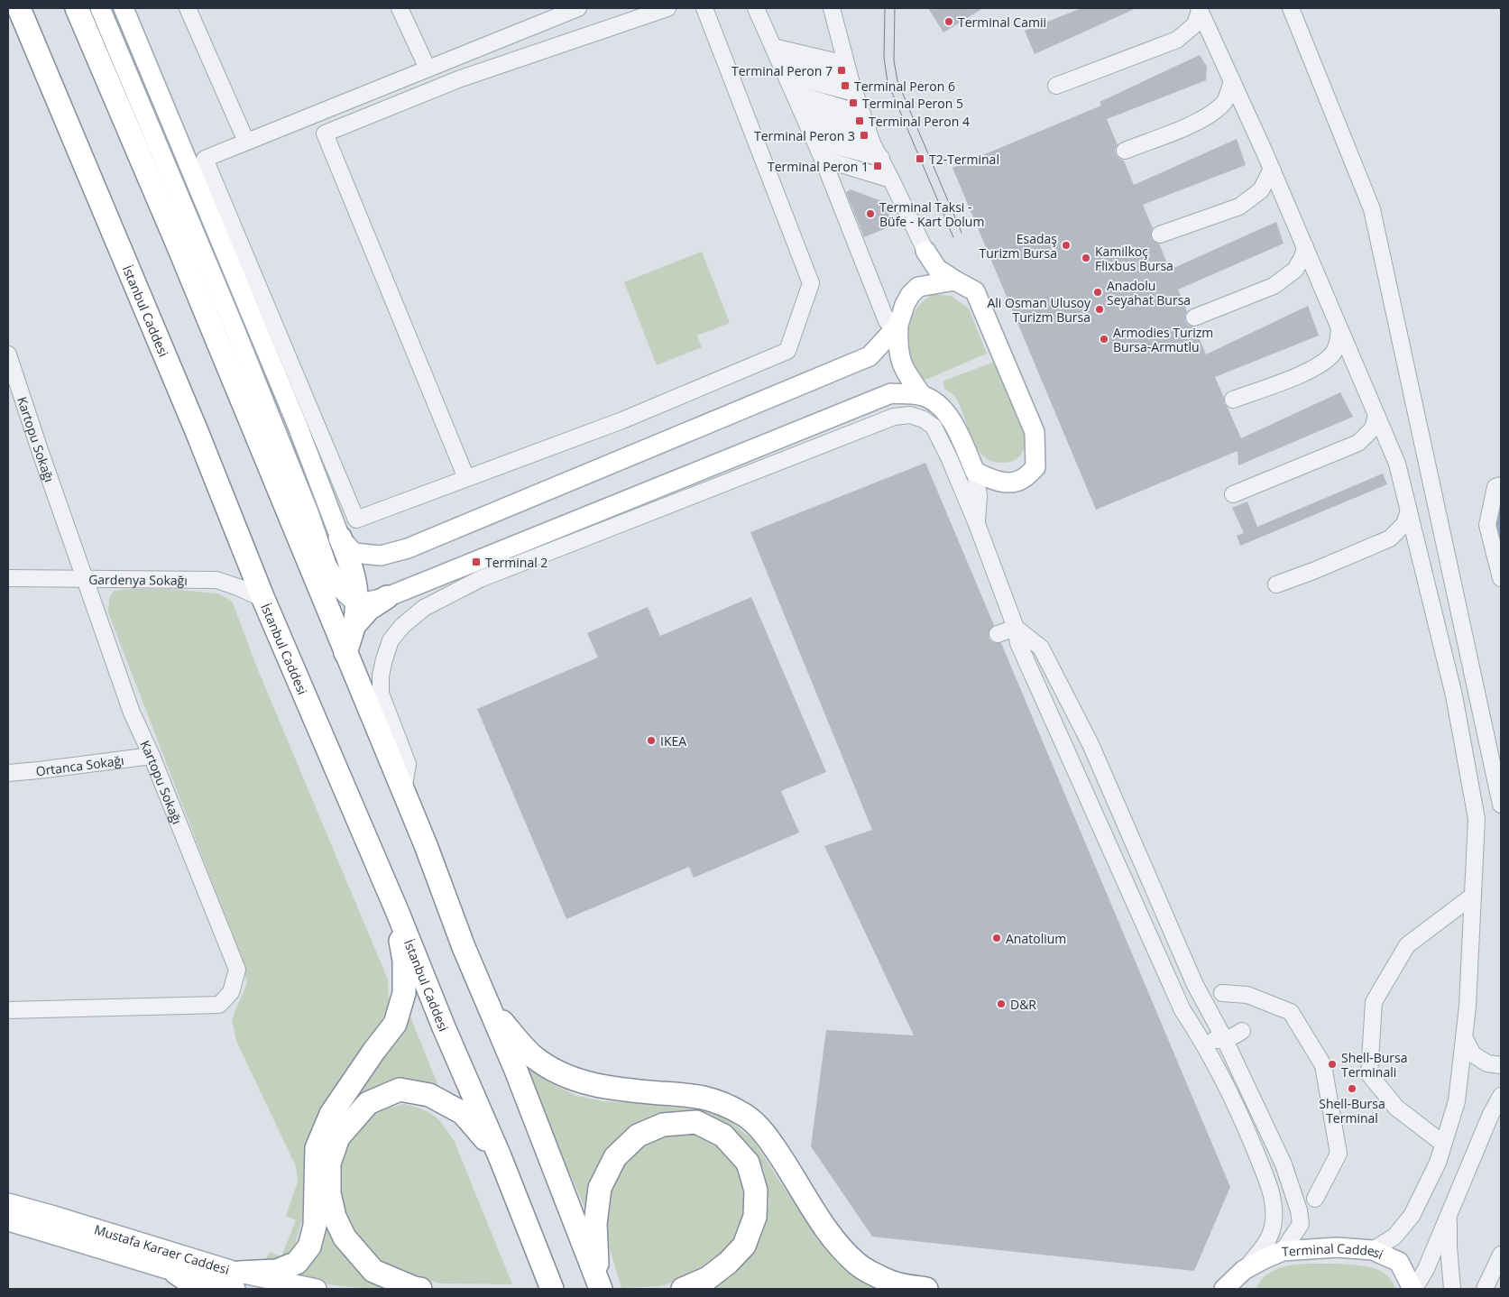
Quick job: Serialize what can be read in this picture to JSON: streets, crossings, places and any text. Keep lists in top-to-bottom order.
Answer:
{
  "streets": {
    "highway": ["İstanbul Caddesi"],
    "main road": ["Mustafa Karaer Caddesi", "Terminal Caddesi"],
    "street": ["Kartopu Sokağı", "Gardenya Sokağı", "Ortanca Sokağı"]
  },
  "crossings": [
    ["İstanbul Caddesi", "Gardenya Sokağı"],
    ["Kartopu Sokağı", "Gardenya Sokağı"],
    ["Kartopu Sokağı", "Ortanca Sokağı"]
  ],
  "places": {
    "other": [
      "Terminal Camii",
      "Terminal Taksi - Büfe - Kart Dolum",
      "Esadaş Turizm Bursa",
      "Kamilkoç Flixbus Bursa",
      "Anadolu Seyahat Bursa",
      "Ali Osman Ulusoy Turizm Bursa",
      "Armodies Turizm Bursa-Armutlu",
      "IKEA",
      "Anatolium",
      "D&R",
      "Shell-Bursa Terminali",
      "Shell-Bursa Terminal"
    ],
    "transit": [
      "Terminal Peron 7",
      "Terminal Peron 6",
      "Terminal Peron 5",
      "Terminal Peron 4",
      "Terminal Peron 3",
      "T2-Terminal",
      "Terminal Peron 1",
      "Terminal 2"
    ]
  }
}
